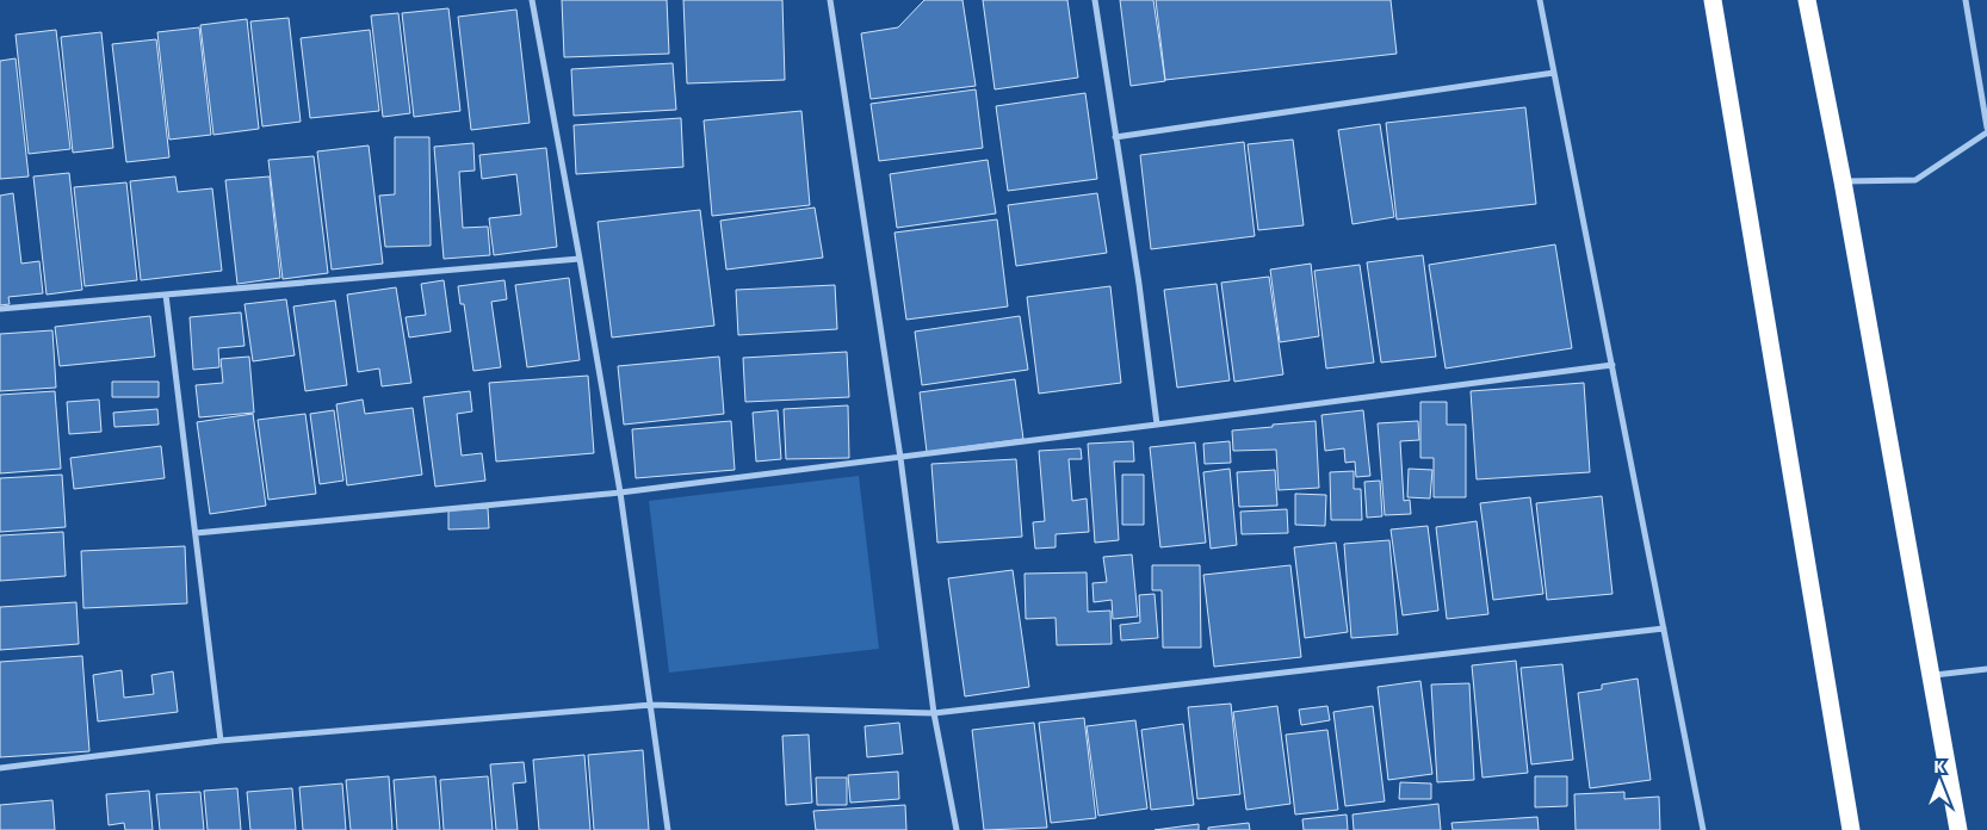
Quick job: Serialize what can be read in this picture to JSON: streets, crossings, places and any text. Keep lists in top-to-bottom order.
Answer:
{
  "north": "top"
}
